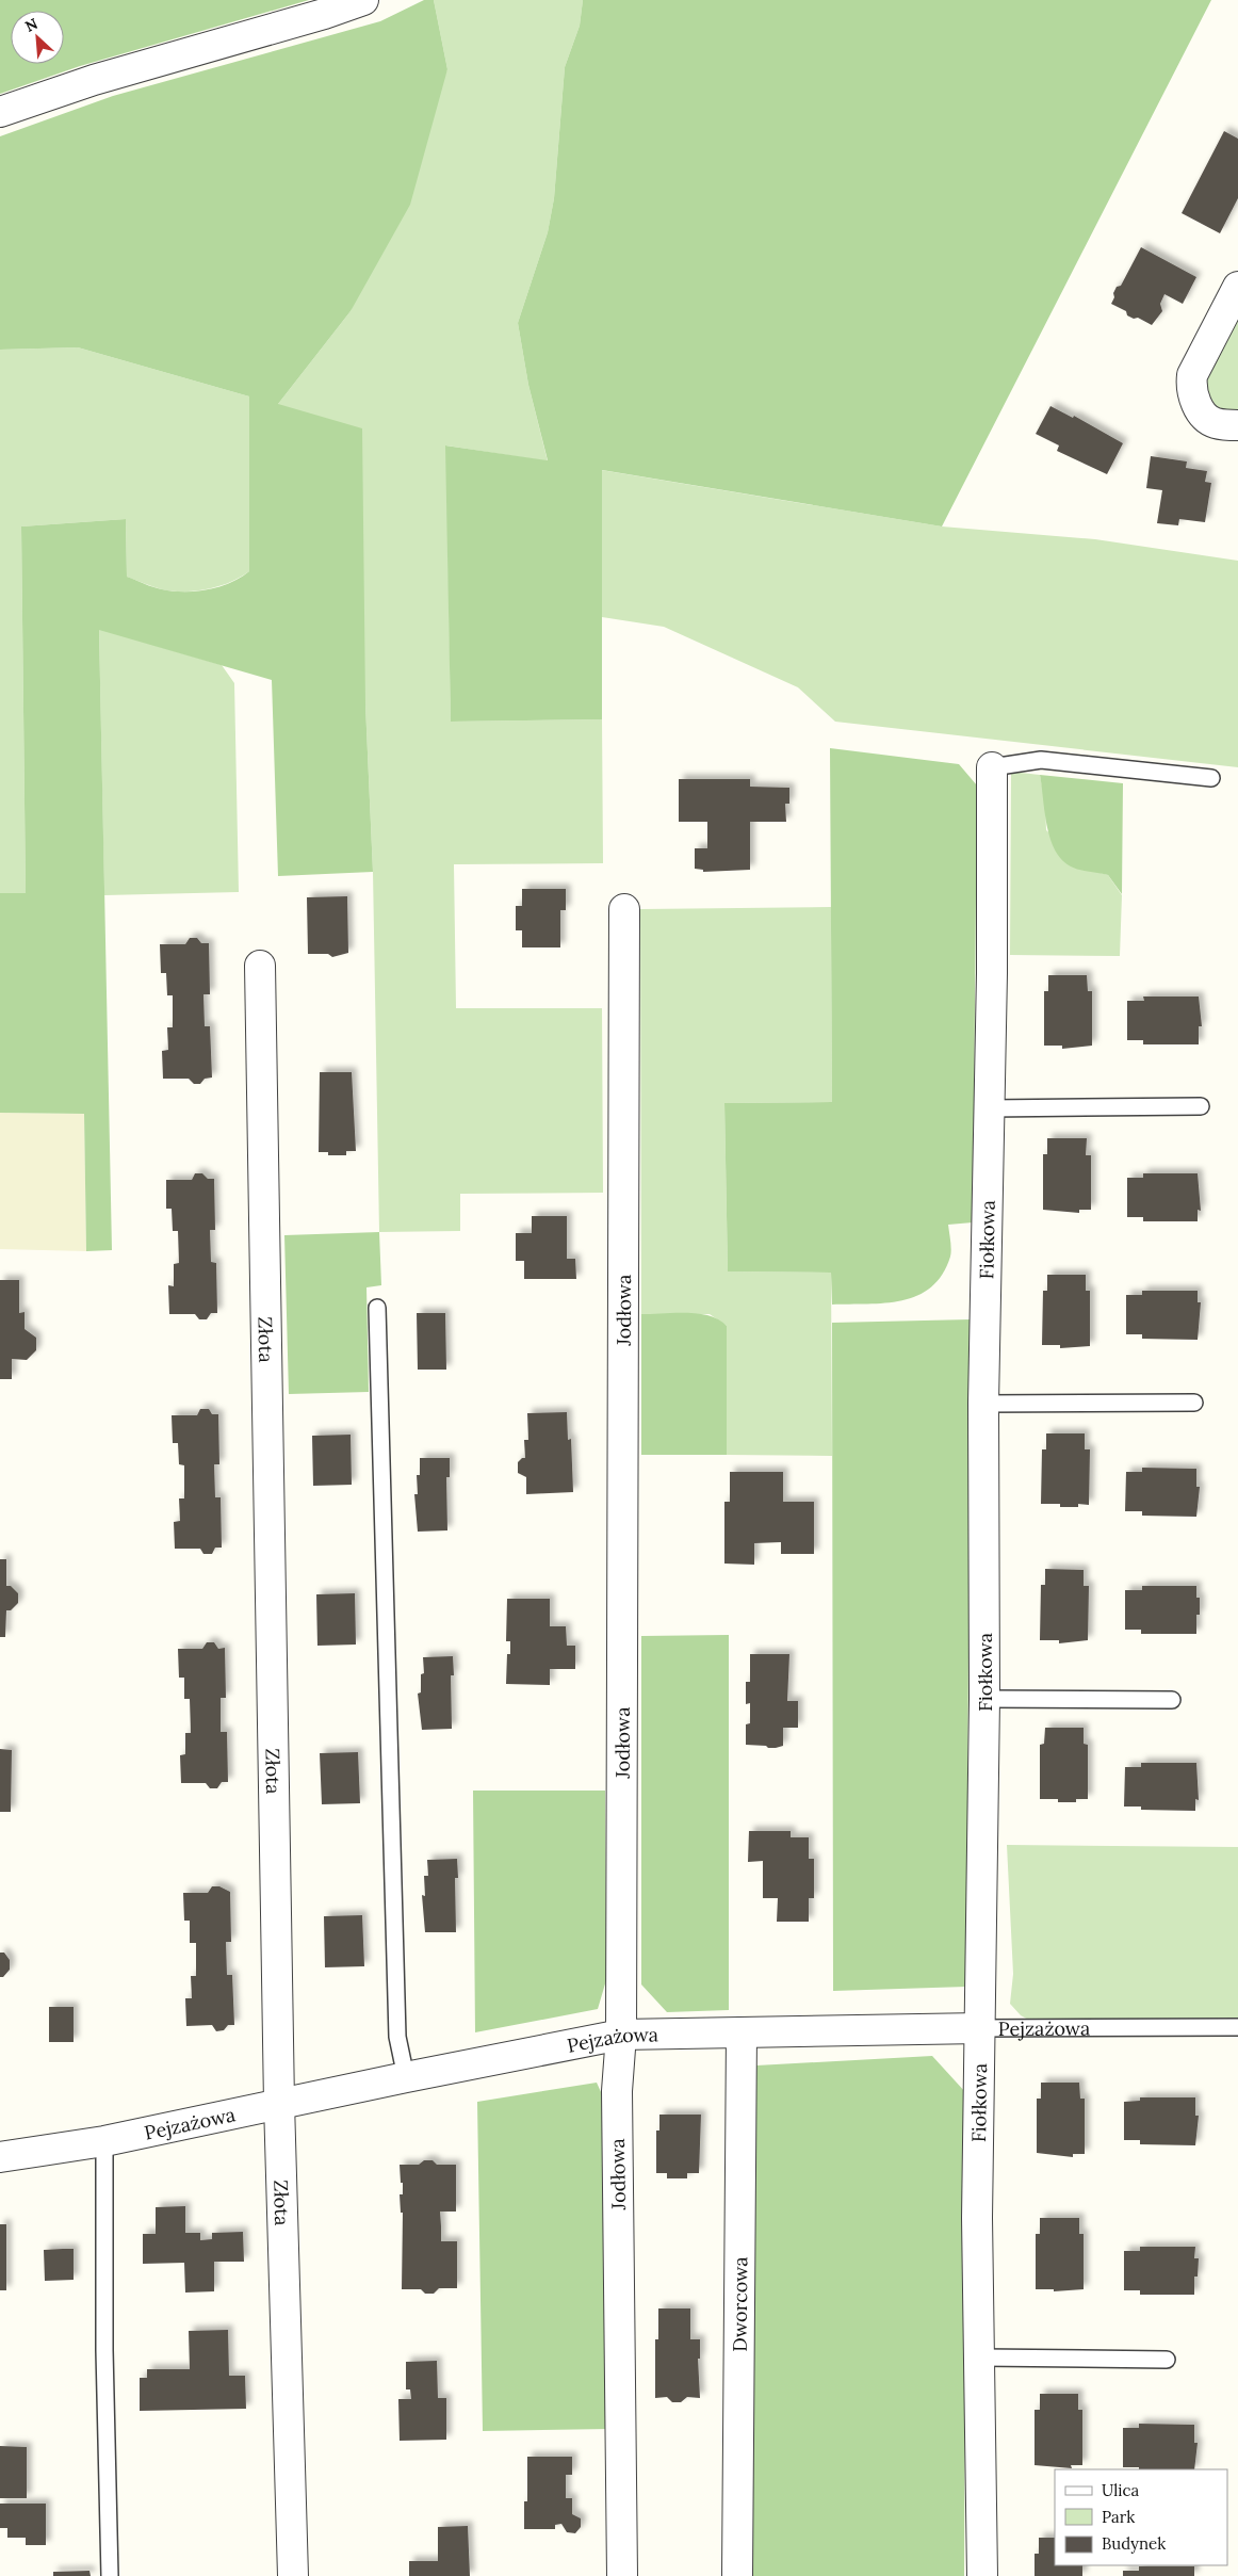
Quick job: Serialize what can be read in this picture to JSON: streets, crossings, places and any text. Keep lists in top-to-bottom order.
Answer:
{
  "streets": {
    "street": [
      "Fiołkowa",
      "Jodłowa",
      "Złota",
      "Pejzażowa",
      "Dworcowa"
    ]
  },
  "crossings": [
    ["Fiołkowa", "Pejzażowa"],
    ["Jodłowa", "Pejzażowa"],
    ["Złota", "Pejzażowa"],
    ["Pejzażowa", "Dworcowa"]
  ],
  "legend": ["Ulica", "Park", "Budynek"],
  "north": "top left"
}
